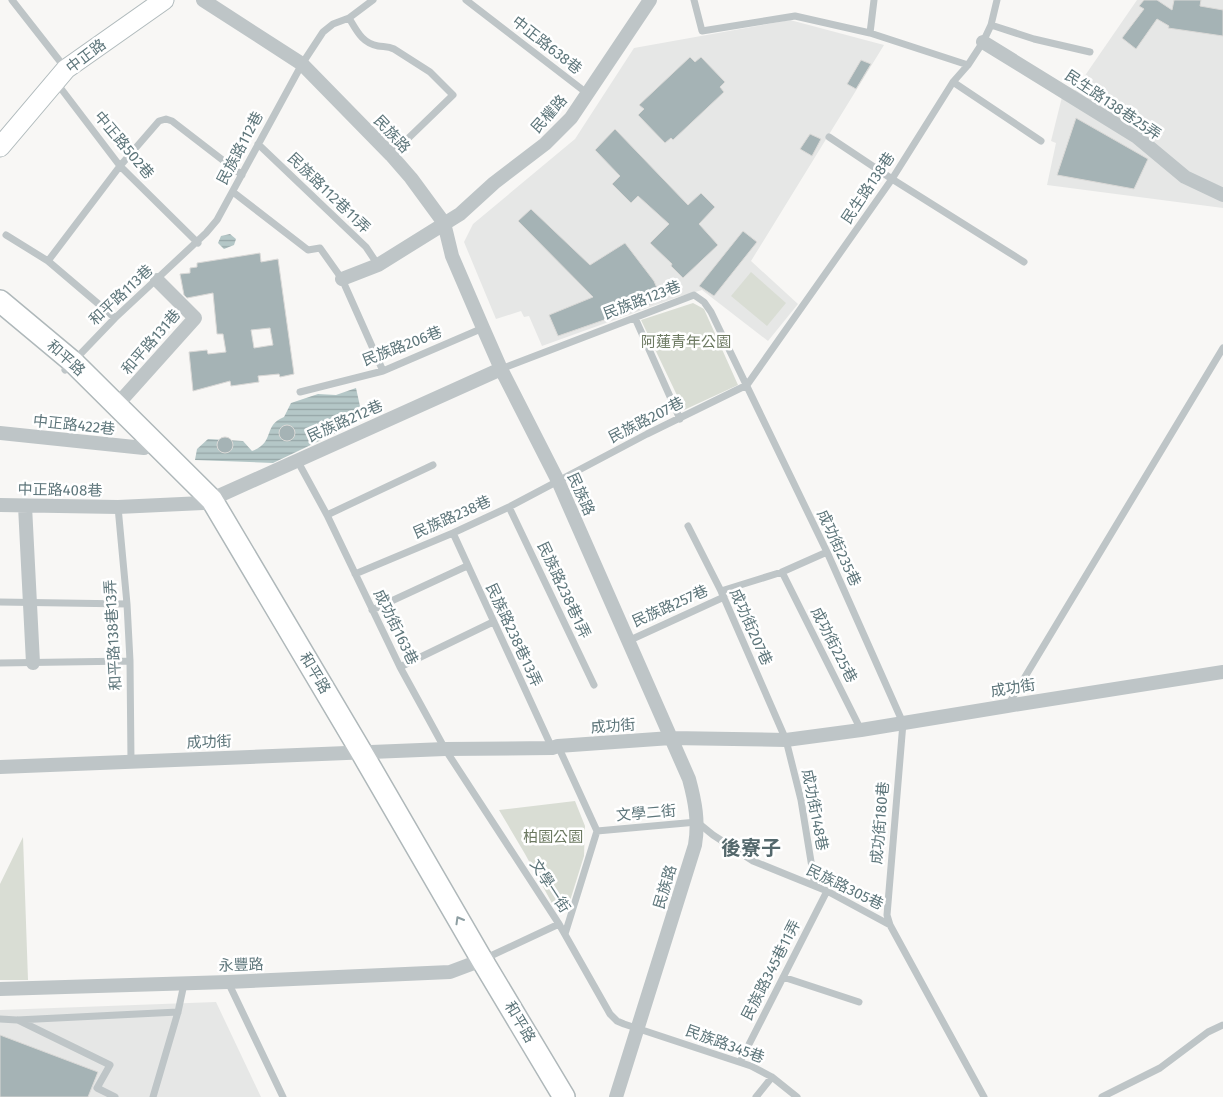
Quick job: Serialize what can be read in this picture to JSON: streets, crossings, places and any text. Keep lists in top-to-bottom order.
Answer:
{
  "streets": {
    "main road": ["和平路"],
    "street": [
      "中正路",
      "民生路138巷25弄",
      "民權路",
      "民族路",
      "和平路131巷",
      "民族路212巷",
      "中正路422巷",
      "中正路408巷",
      "成功街",
      "永豐路"
    ],
    "lane": [
      "中正路638巷",
      "中正路502巷",
      "民族路112巷",
      "民生路138巷",
      "民族路112巷11弄",
      "和平路113巷",
      "民族路123巷",
      "民族路206巷",
      "民族路207巷",
      "民族路238巷",
      "成功街235巷",
      "民族路238巷1弄",
      "民族路257巷",
      "成功街163巷",
      "成功街207巷",
      "和平路138巷13弄",
      "民族路238巷13弄",
      "成功街225巷",
      "成功街148巷",
      "文學二街",
      "成功街180巷",
      "文學一街",
      "民族路305巷",
      "民族路345巷11弄",
      "民族路345巷"
    ]
  },
  "crossings": [
    ["中正路638巷", "民權路"],
    ["中正路", "中正路502巷"],
    ["民生路138巷25弄", "民生路138巷"],
    ["民權路", "民族路"],
    ["民權路", "民族路112巷11弄"],
    ["民族路", "民族路112巷"],
    ["民族路", "民族路123巷"],
    ["民族路", "民族路206巷"],
    ["民族路", "民族路207巷"],
    ["民族路", "民族路212巷"],
    ["民族路", "民族路238巷"],
    ["民族路", "民族路257巷"],
    ["民族路", "成功街"],
    ["民族路", "文學二街"],
    ["民族路", "文學一街"],
    ["民族路", "民族路305巷"],
    ["民族路", "民族路345巷"],
    ["中正路502巷", "民族路112巷"],
    ["中正路502巷", "和平路113巷"],
    ["民族路112巷", "民族路112巷11弄"],
    ["民族路112巷", "和平路113巷"],
    ["民生路138巷", "民族路123巷"],
    ["民生路138巷", "民族路207巷"],
    ["民生路138巷", "成功街235巷"],
    ["和平路113巷", "和平路131巷"],
    ["和平路113巷", "和平路"],
    ["民族路123巷", "民族路207巷"],
    ["民族路123巷", "民族路212巷"],
    ["民族路123巷", "成功街235巷"],
    ["和平路131巷", "和平路"],
    ["和平路", "民族路212巷"],
    ["和平路", "中正路422巷"],
    ["和平路", "中正路408巷"],
    ["和平路", "成功街"],
    ["和平路", "永豐路"],
    ["民族路207巷", "民族路238巷"],
    ["民族路207巷", "成功街235巷"],
    ["民族路212巷", "中正路408巷"],
    ["民族路212巷", "成功街163巷"],
    ["中正路408巷", "和平路138巷13弄"],
    ["民族路238巷", "民族路238巷1弄"],
    ["民族路238巷", "成功街163巷"],
    ["民族路238巷", "民族路238巷13弄"],
    ["成功街235巷", "民族路257巷"],
    ["成功街235巷", "成功街"],
    ["成功街235巷", "成功街180巷"],
    ["民族路257巷", "成功街207巷"],
    ["民族路257巷", "成功街225巷"],
    ["成功街163巷", "成功街"],
    ["成功街163巷", "文學一街"],
    ["成功街207巷", "成功街"],
    ["成功街207巷", "成功街148巷"],
    ["和平路138巷13弄", "成功街"],
    ["民族路238巷13弄", "成功街"],
    ["民族路238巷13弄", "文學二街"],
    ["成功街225巷", "成功街"],
    ["成功街", "成功街148巷"],
    ["成功街", "文學二街"],
    ["成功街", "成功街180巷"],
    ["成功街", "文學一街"],
    ["成功街148巷", "民族路305巷"],
    ["文學二街", "文學一街"],
    ["文學二街", "民族路305巷"],
    ["成功街180巷", "民族路305巷"],
    ["文學一街", "民族路345巷"],
    ["民族路305巷", "民族路345巷11弄"],
    ["民族路345巷11弄", "民族路345巷"]
  ],
  "districts": ["後寮子"],
  "parks": ["阿蓮青年公園", "柏園公園"]
}
